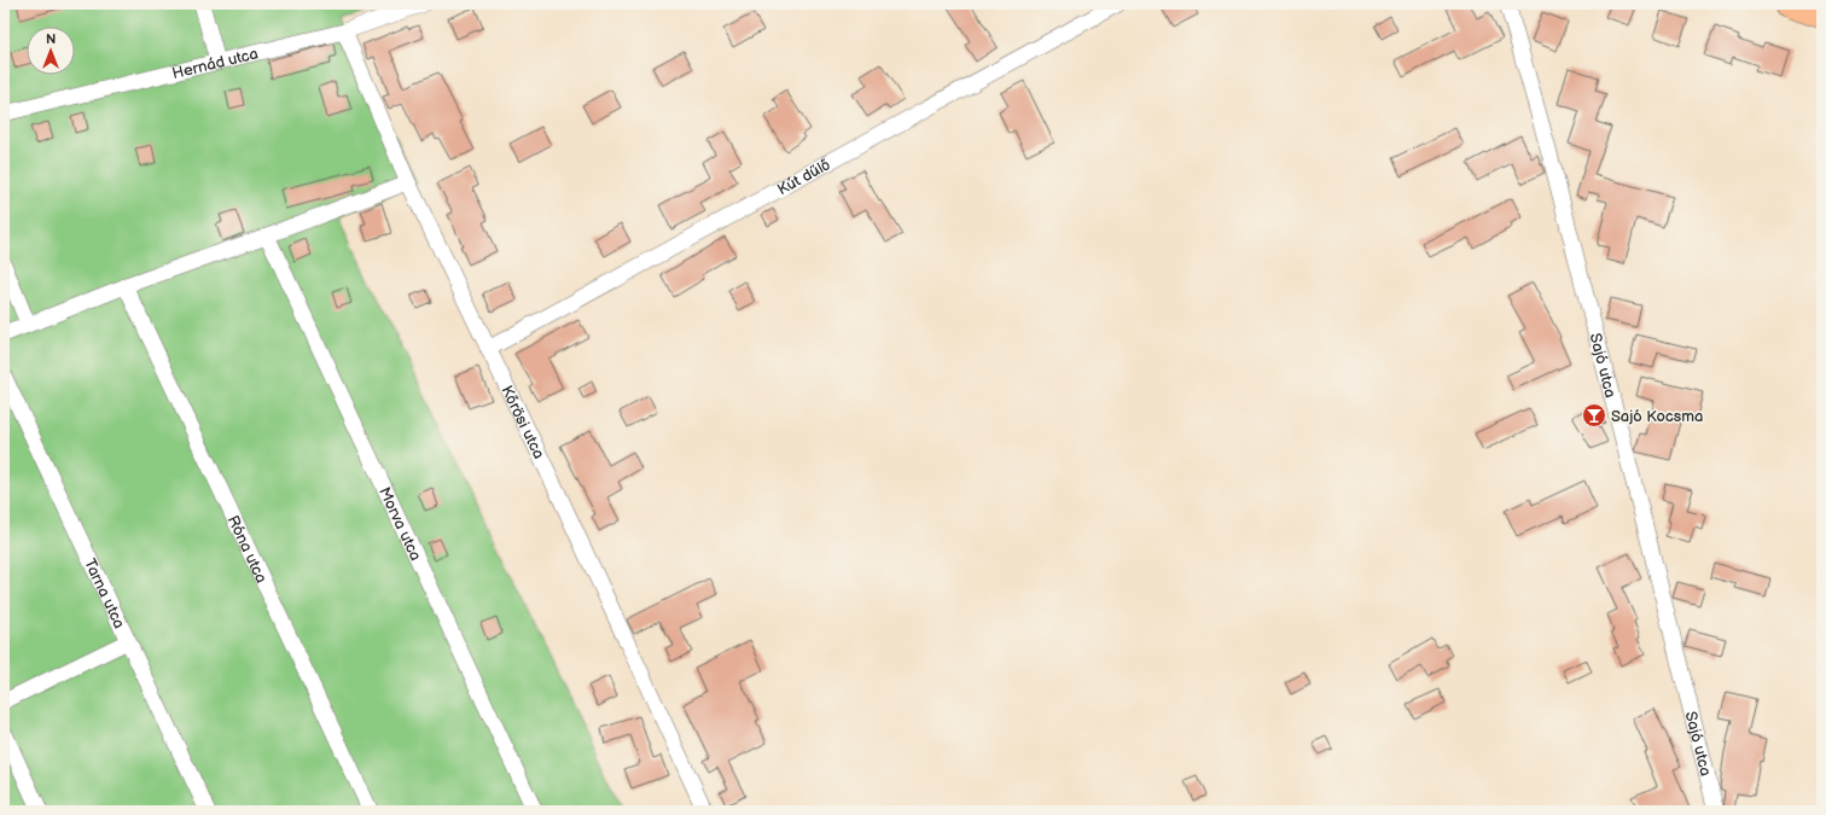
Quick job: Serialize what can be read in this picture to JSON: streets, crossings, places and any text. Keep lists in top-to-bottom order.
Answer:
{
  "streets": {
    "street": [
      "Hernád utca",
      "Kút dűlő",
      "Sajó utca",
      "Kőrösi utca",
      "Morva utca",
      "Róna utca",
      "Tarna utca"
    ]
  },
  "crossings": [
    ["Hernád utca", "Kőrösi utca"],
    ["Kút dűlő", "Kőrösi utca"]
  ],
  "places": {
    "bar": ["Sajó Kocsma"]
  },
  "north": "top"
}
